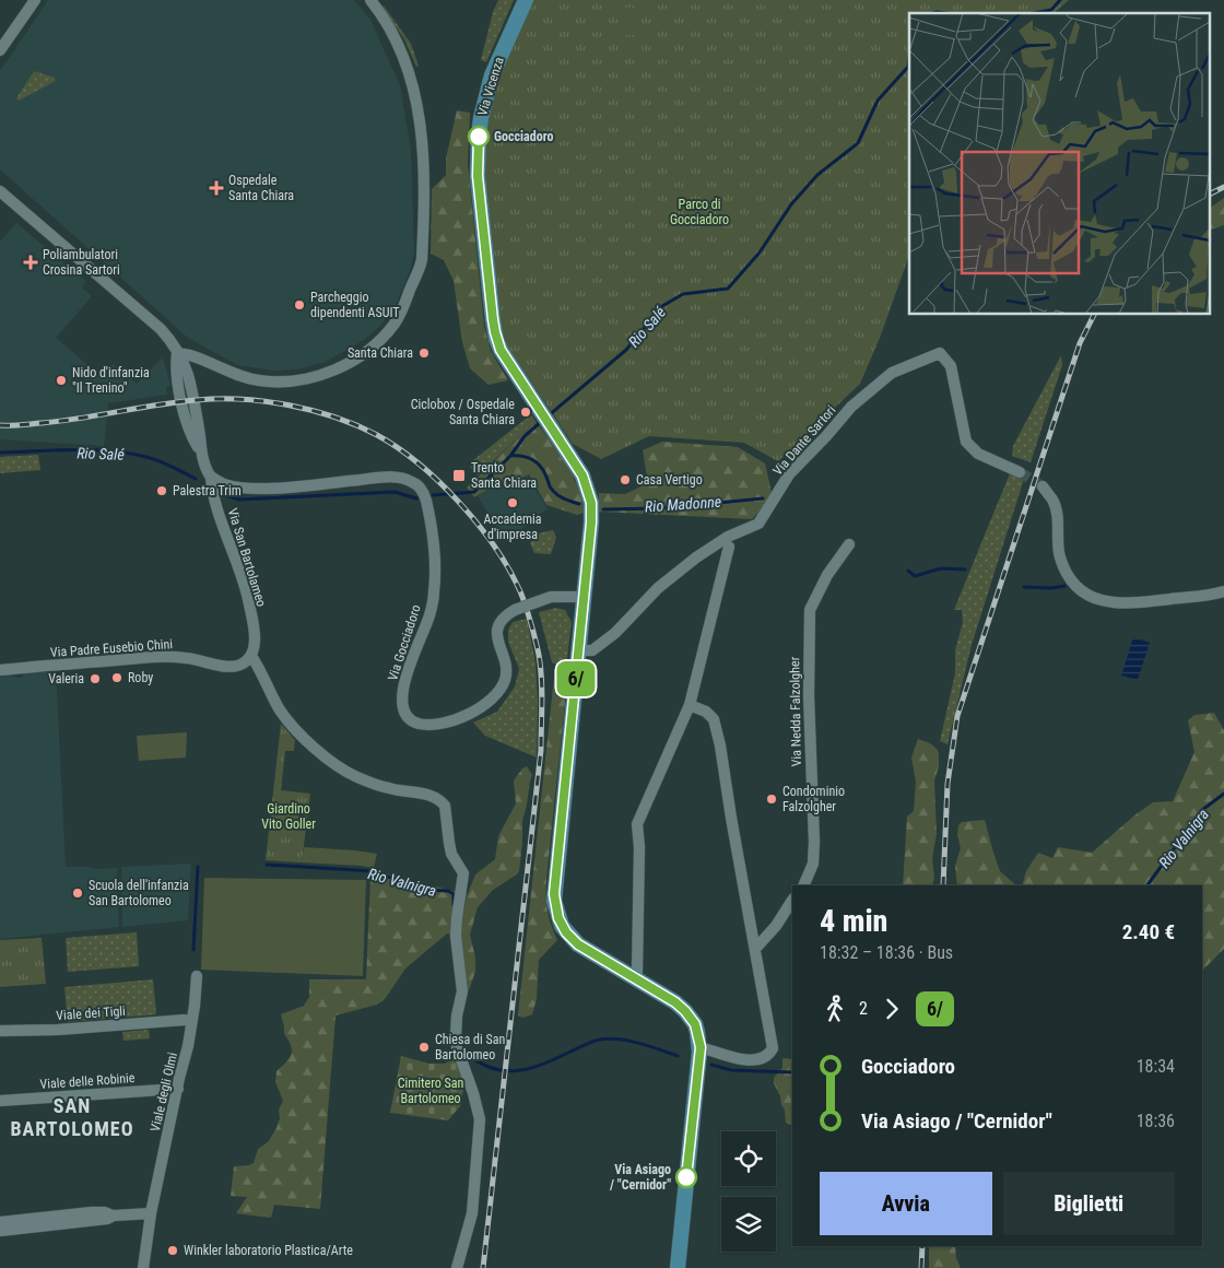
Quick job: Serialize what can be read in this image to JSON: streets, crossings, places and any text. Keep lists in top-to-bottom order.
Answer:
{
  "streets": {
    "main road": ["Via Vicenza"],
    "street": [
      "Via Dante Sartori",
      "Via San Bartolameo",
      "Via Gocciadoro",
      "Via Padre Eusebio Chini",
      "Via Nedda Falzolgher",
      "Viale dei Tigli",
      "Viale delle Robinie",
      "Viale degli Olmi"
    ]
  },
  "crossings": [
    ["Via Vicenza", "Via Dante Sartori"],
    ["Via Vicenza", "Via Gocciadoro"],
    ["Via San Bartolameo", "Via Gocciadoro"],
    ["Via San Bartolameo", "Via Padre Eusebio Chini"],
    ["Viale delle Robinie", "Viale degli Olmi"]
  ],
  "districts": ["SAN BARTOLOMEO"],
  "water": ["Rio Salé", "Rio Madonne", "Rio Valnigra"],
  "parks": ["Parco di Gocciadoro", "Giardino Vito Goller", "Cimitero San Bartolomeo"],
  "places": {
    "other": [
      "Gocciadoro",
      "Parcheggio dipendenti ASUIT",
      "Santa Chiara",
      "Nido d'infanzia \"Il Trenino\"",
      "Ciclobox / Ospedale Santa Chiara",
      "Casa Vertigo",
      "Palestra Trim",
      "Accademia d'impresa",
      "Roby",
      "Valeria",
      "Condominio Falzolgher",
      "Scuola dell'infanzia San Bartolomeo",
      "Chiesa di San Bartolomeo",
      "Via Asiago / \"Cernidor\"",
      "Winkler laboratorio Plastica/Arte"
    ],
    "health": ["Ospedale Santa Chiara", "Poliambulatori Crosina Sartori"],
    "transit": ["Trento Santa Chiara"]
  },
  "lines": ["bus line 6/"],
  "page": {
    "on_map": "6/",
    "heading": ["4 min", "18:32 – 18:36 · Bus", "2.40 €"],
    "legs": ["2", "6/"],
    "list": [
      {
        "name": "Gocciadoro",
        "value": "18:34"
      },
      {
        "name": "Via Asiago / \"Cernidor\"",
        "value": "18:36"
      }
    ],
    "buttons": ["Avvia", "Biglietti"]
  }
}
